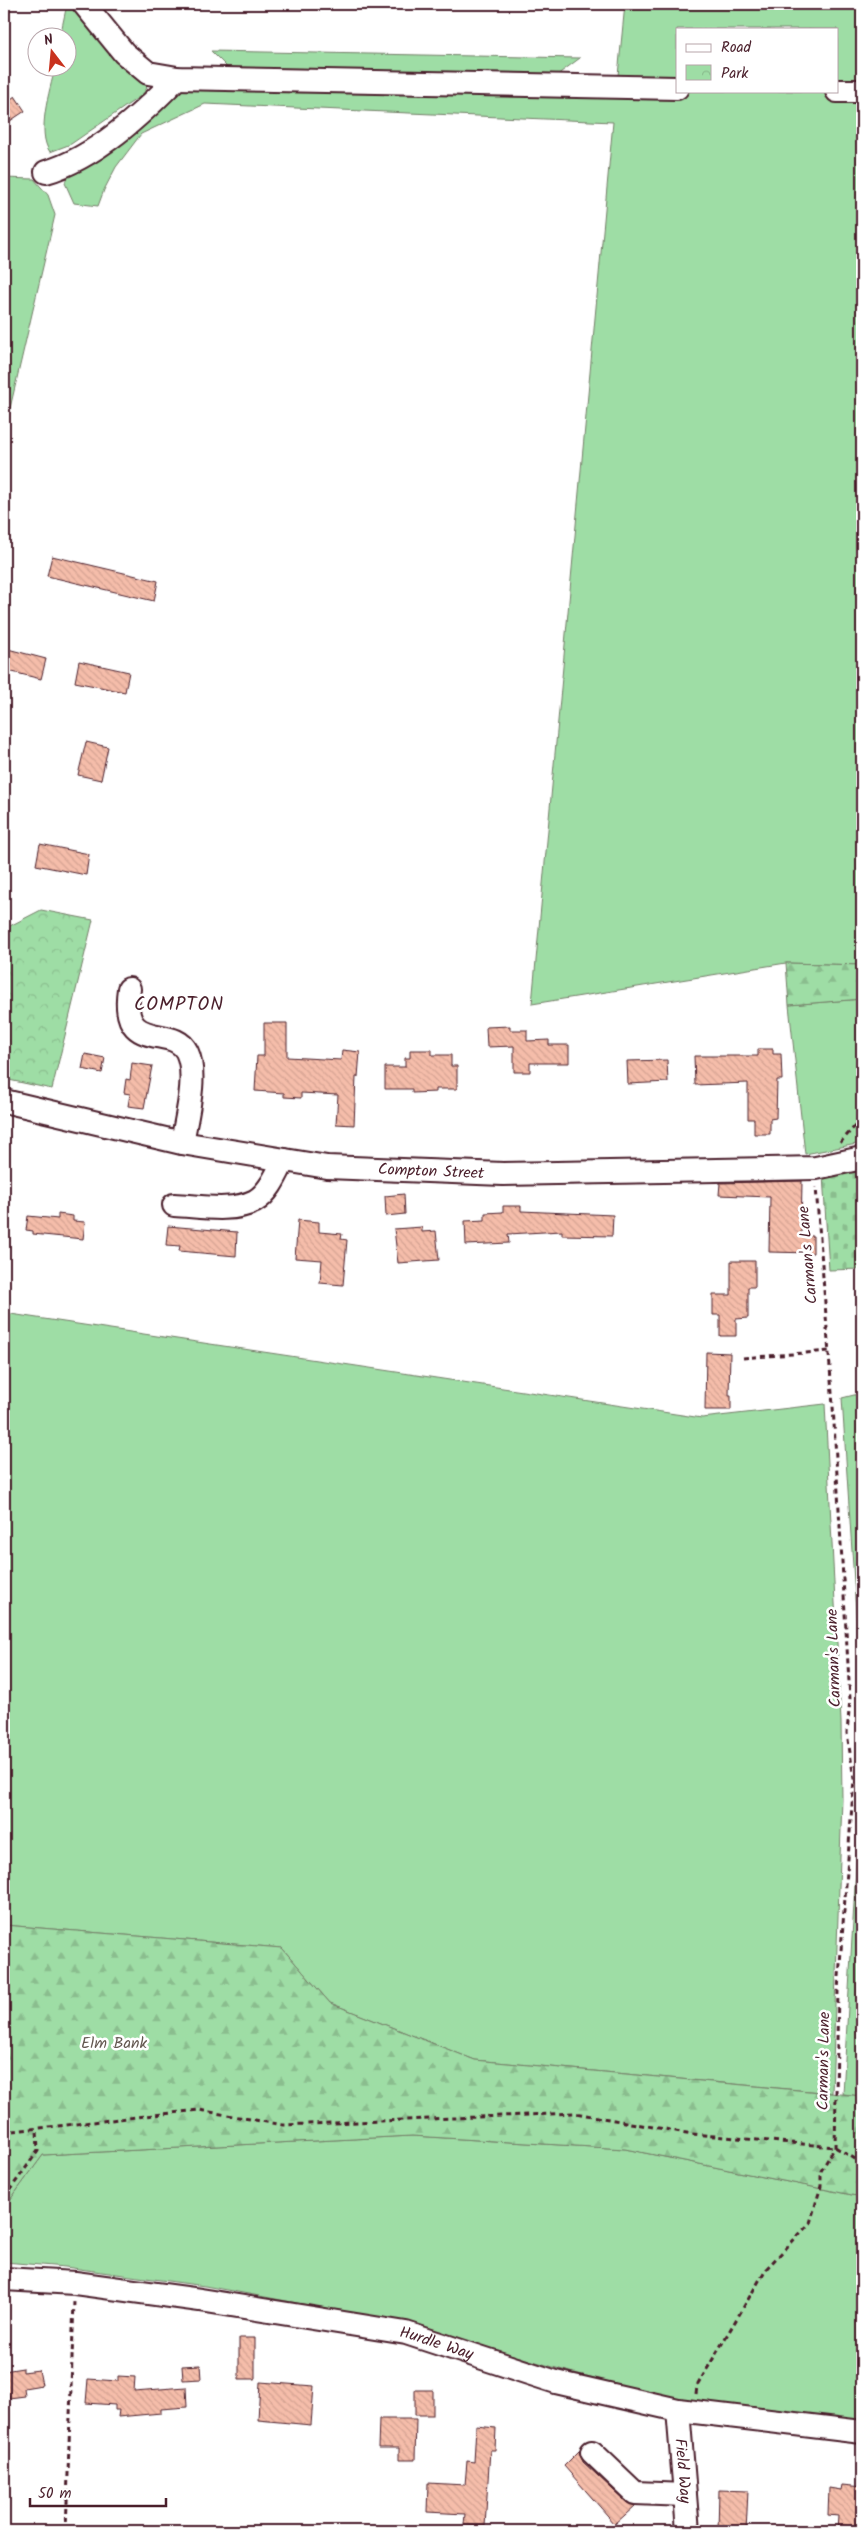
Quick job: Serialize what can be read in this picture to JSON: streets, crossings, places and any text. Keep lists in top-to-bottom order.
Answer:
{
  "streets": {
    "street": ["Compton Street", "Hurdle Way", "Field Way"],
    "path": ["Carman's Lane"]
  },
  "crossings": [
    ["Compton Street", "Carman's Lane"],
    ["Hurdle Way", "Field Way"]
  ],
  "districts": ["COMPTON"],
  "parks": ["Elm Bank"],
  "legend": ["Road", "Park"],
  "scale_bar": "50 m",
  "north": "top"
}
